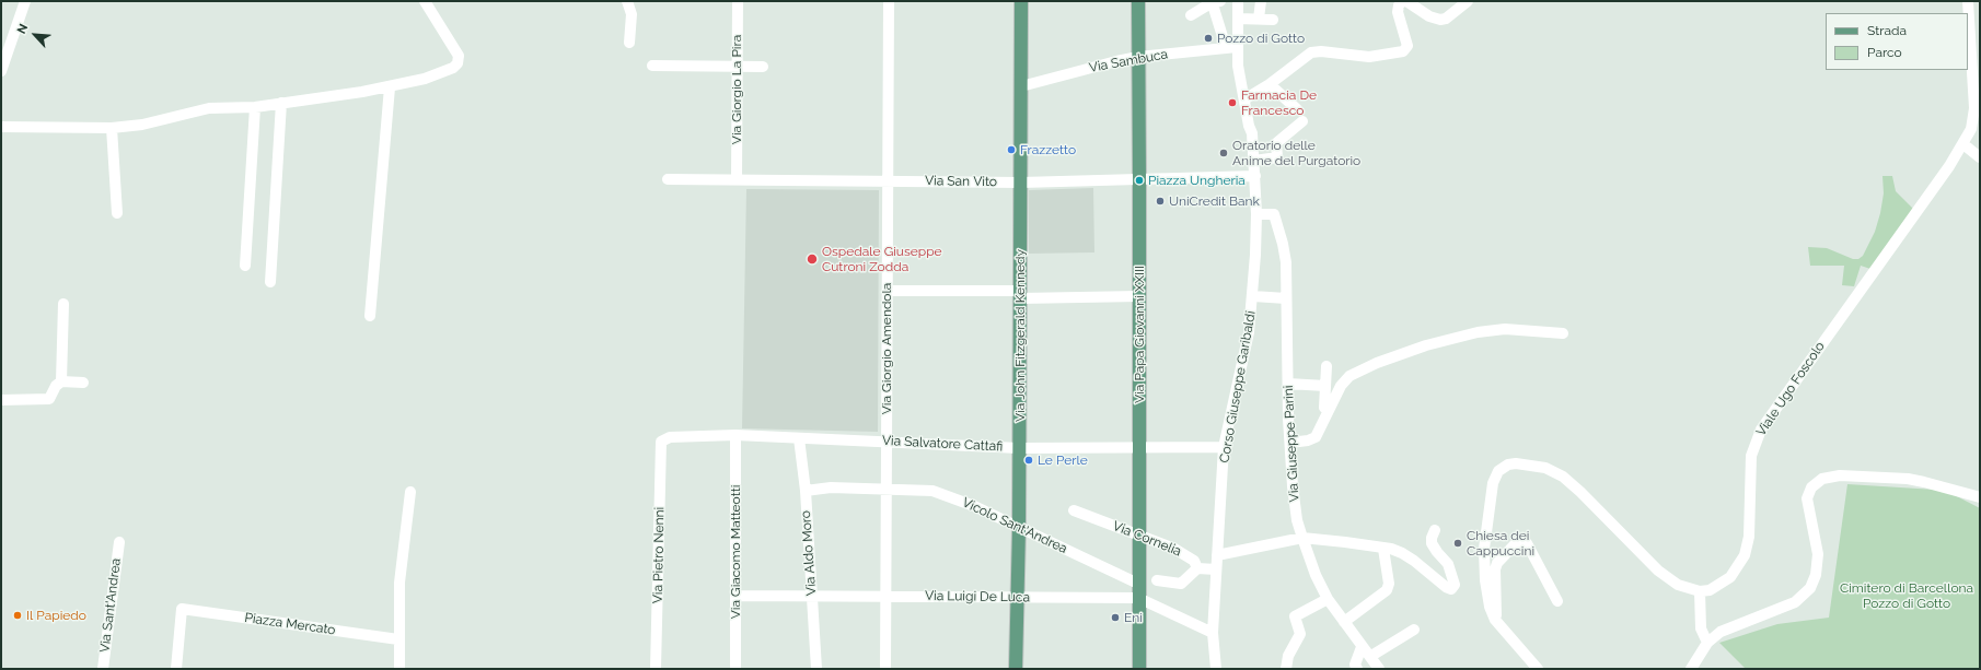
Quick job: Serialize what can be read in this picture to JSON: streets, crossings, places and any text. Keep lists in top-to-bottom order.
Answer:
{
  "streets": {
    "main road": ["Via Papa Giovanni XXIII", "Via John Fitzgerald Kennedy"],
    "street": [
      "Via Sambuca",
      "Via Giorgio La Pira",
      "Via San Vito",
      "Via Giorgio Amendola",
      "Corso Giuseppe Garibaldi",
      "Viale Ugo Foscolo",
      "Via Salvatore Cattafi",
      "Via Giuseppe Parini",
      "Vicolo Sant'Andrea",
      "Via Cornelia",
      "Via Giacomo Matteotti",
      "Via Aldo Moro",
      "Via Pietro Nenni",
      "Via Luigi De Luca",
      "Via Sant'Andrea",
      "Piazza Mercato"
    ]
  },
  "crossings": [
    ["Via Sambuca", "Via Papa Giovanni XXIII"],
    ["Via Sambuca", "Via John Fitzgerald Kennedy"],
    ["Via Sambuca", "Corso Giuseppe Garibaldi"],
    ["Via Giorgio La Pira", "Via San Vito"],
    ["Via San Vito", "Via Papa Giovanni XXIII"],
    ["Via San Vito", "Via John Fitzgerald Kennedy"],
    ["Via San Vito", "Via Giorgio Amendola"],
    ["Via San Vito", "Corso Giuseppe Garibaldi"],
    ["Via Papa Giovanni XXIII", "Via Salvatore Cattafi"],
    ["Via Papa Giovanni XXIII", "Vicolo Sant'Andrea"],
    ["Via Papa Giovanni XXIII", "Via Cornelia"],
    ["Via Papa Giovanni XXIII", "Via Luigi De Luca"],
    ["Via John Fitzgerald Kennedy", "Via Salvatore Cattafi"],
    ["Via John Fitzgerald Kennedy", "Vicolo Sant'Andrea"],
    ["Via John Fitzgerald Kennedy", "Via Luigi De Luca"],
    ["Via Giorgio Amendola", "Via Salvatore Cattafi"],
    ["Via Giorgio Amendola", "Vicolo Sant'Andrea"],
    ["Via Giorgio Amendola", "Via Luigi De Luca"],
    ["Corso Giuseppe Garibaldi", "Via Salvatore Cattafi"],
    ["Corso Giuseppe Garibaldi", "Via Giuseppe Parini"],
    ["Corso Giuseppe Garibaldi", "Via Luigi De Luca"],
    ["Via Salvatore Cattafi", "Via Giacomo Matteotti"],
    ["Via Salvatore Cattafi", "Via Aldo Moro"],
    ["Via Salvatore Cattafi", "Via Pietro Nenni"],
    ["Vicolo Sant'Andrea", "Via Aldo Moro"],
    ["Via Giacomo Matteotti", "Via Luigi De Luca"],
    ["Via Aldo Moro", "Via Luigi De Luca"]
  ],
  "parks": ["Cimitero di Barcellona Pozzo di Gotto"],
  "places": [
    "Pozzo di Gotto",
    "Farmacia De Francesco",
    "Frazzetto",
    "Oratorio delle Anime del Purgatorio",
    "Piazza Ungheria",
    "UniCredit Bank",
    "Ospedale Giuseppe Cutroni Zodda",
    "Le Perle",
    "Chiesa dei Cappuccini",
    "Il Papiedo",
    "Eni"
  ],
  "legend": ["Strada", "Parco"],
  "north": "top left"
}
